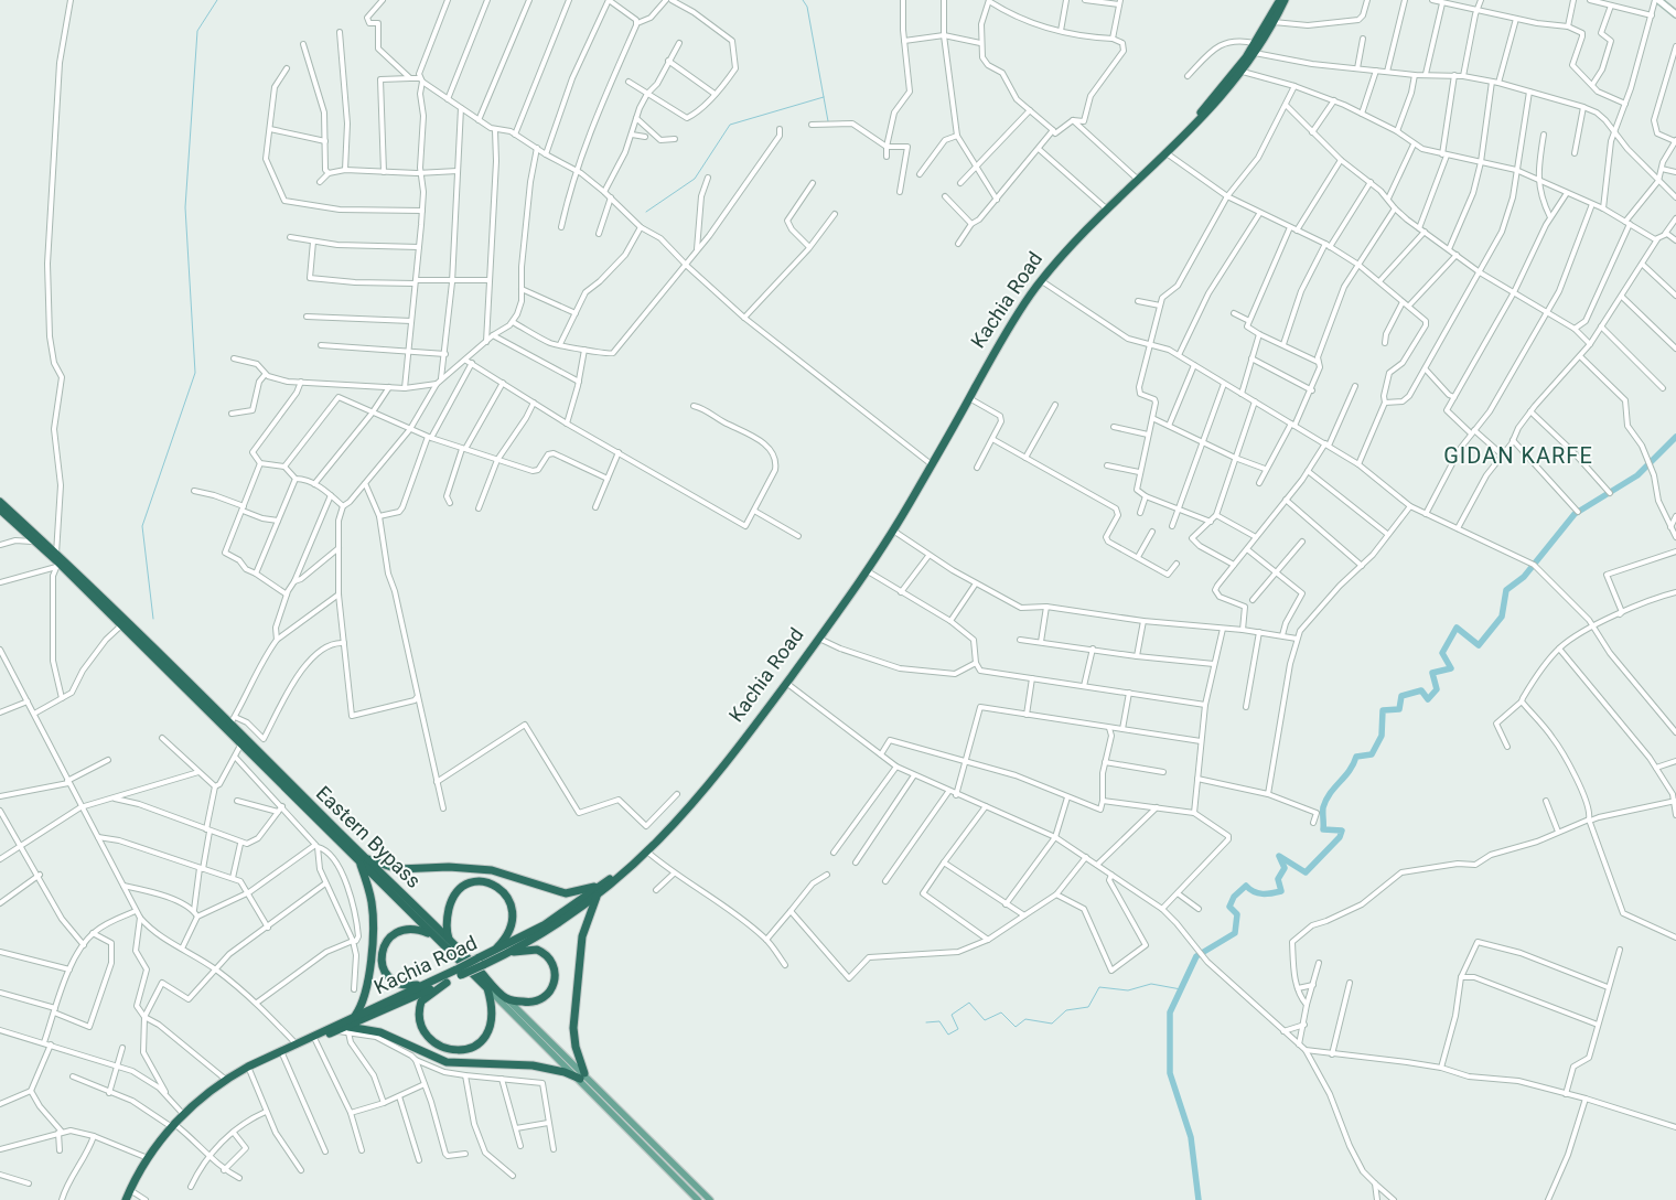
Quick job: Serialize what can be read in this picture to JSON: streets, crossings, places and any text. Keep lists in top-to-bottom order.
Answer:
{
  "streets": {
    "highway": ["Kachia Road", "Eastern Bypass"]
  },
  "districts": ["GIDAN KARFE"]
}
